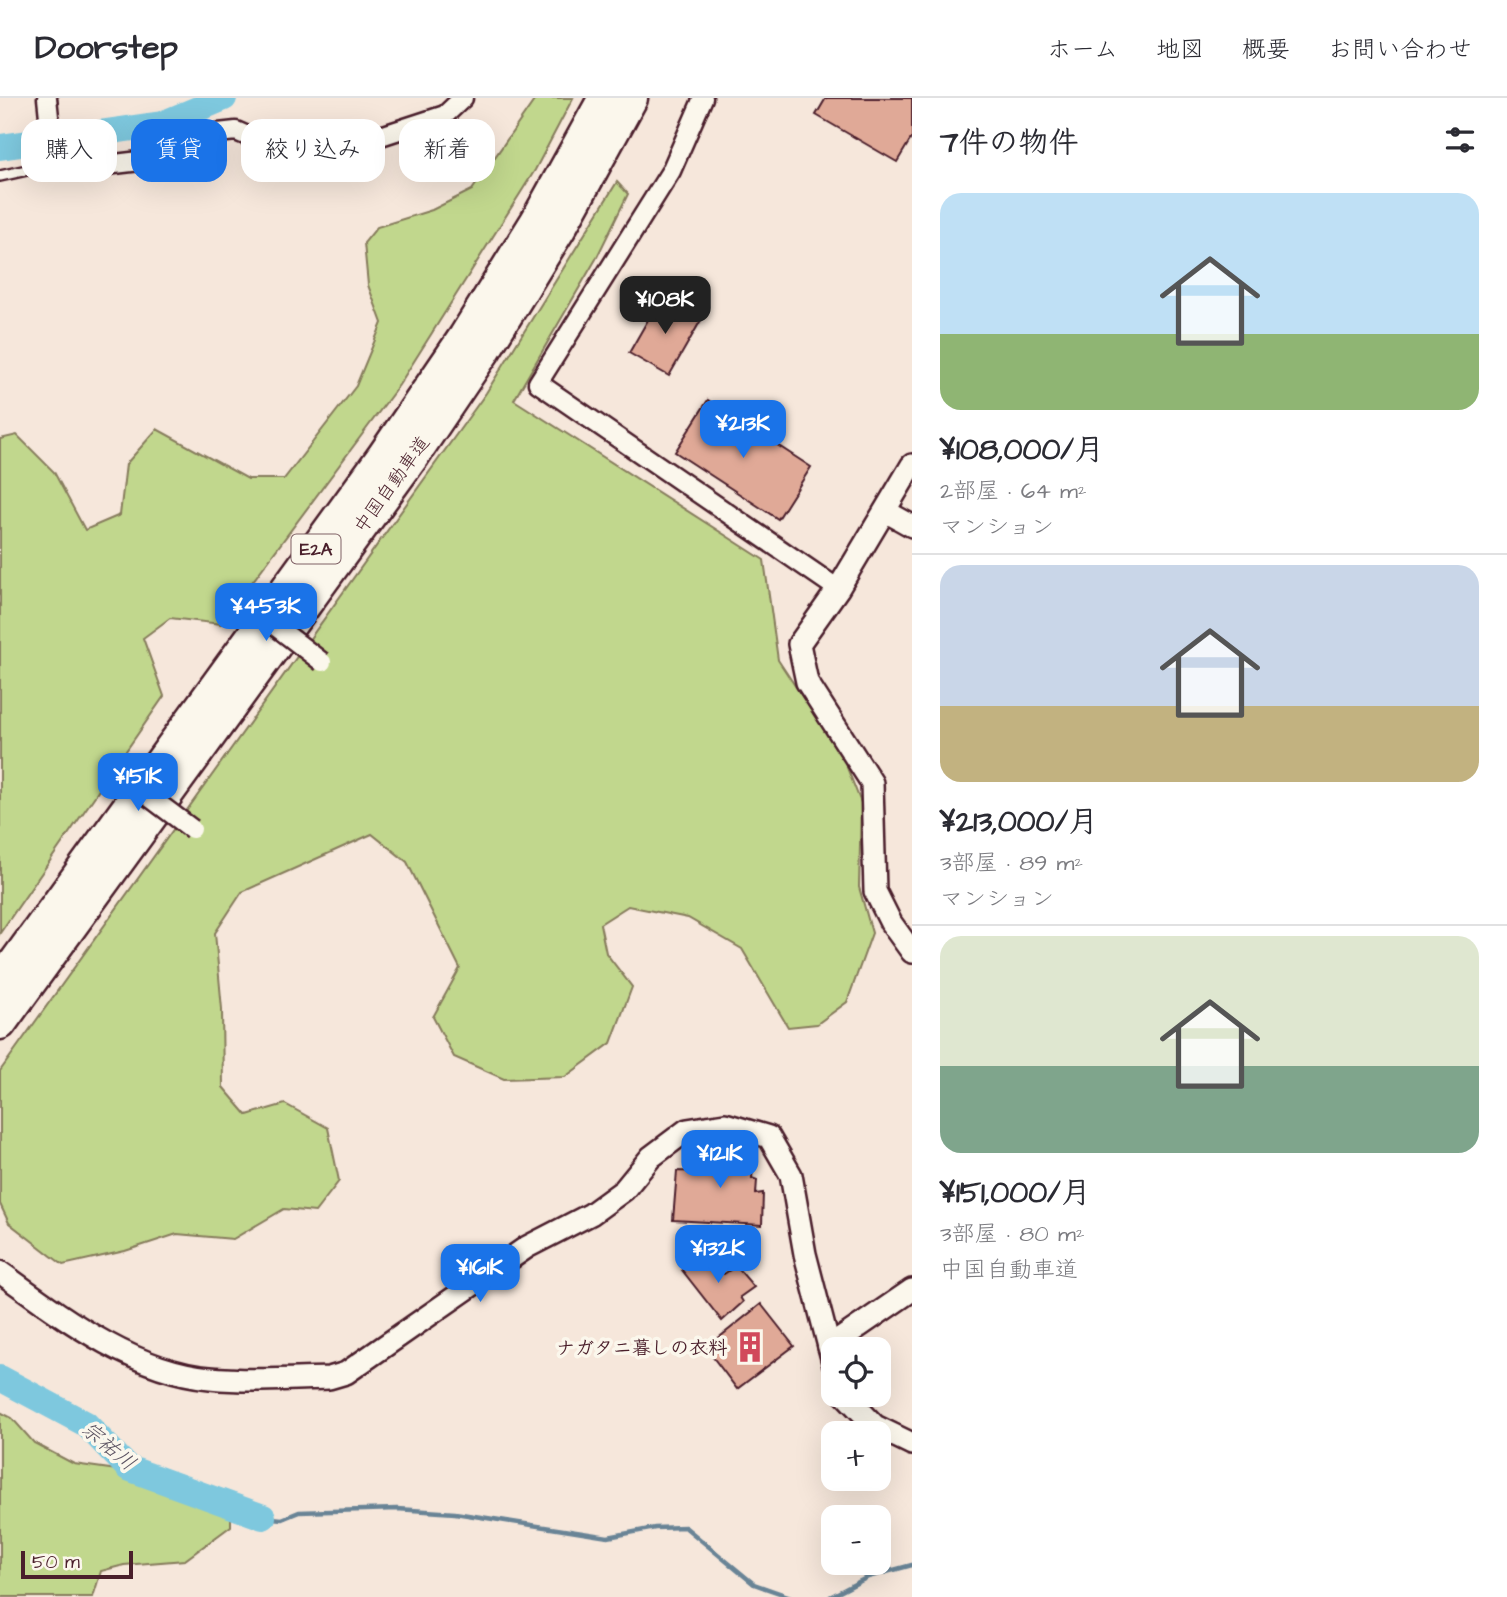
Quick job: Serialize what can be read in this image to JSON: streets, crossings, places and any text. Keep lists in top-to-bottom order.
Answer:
{
  "streets": {
    "highway": ["中国自動車道", "E2A"]
  },
  "water": ["宗祐川"],
  "places": {
    "building": ["ナガタニ暮しの衣料"]
  },
  "scale_bar": "50 m",
  "page": {
    "header": "Doorstep",
    "nav": [
      "ホーム",
      "地図",
      "概要",
      "お問い合わせ"
    ],
    "heading": "7件の物件",
    "chip": [
      "購入",
      "賃貸",
      "絞り込み",
      "新着"
    ],
    "list": [
      {
        "name": "¥108,000/月",
        "note": "2部屋 · 64 m² · マンション"
      },
      {
        "name": "¥213,000/月",
        "note": "3部屋 · 89 m² · マンション"
      },
      {
        "name": "¥151,000/月",
        "note": "3部屋 · 80 m² · 中国自動車道"
      }
    ],
    "price": [
      "¥108K",
      "¥213K",
      "¥453K",
      "¥151K",
      "¥121K",
      "¥132K",
      "¥161K"
    ],
    "map_buttons": ["+", "−"],
    "scale": "50 m"
  }
}
